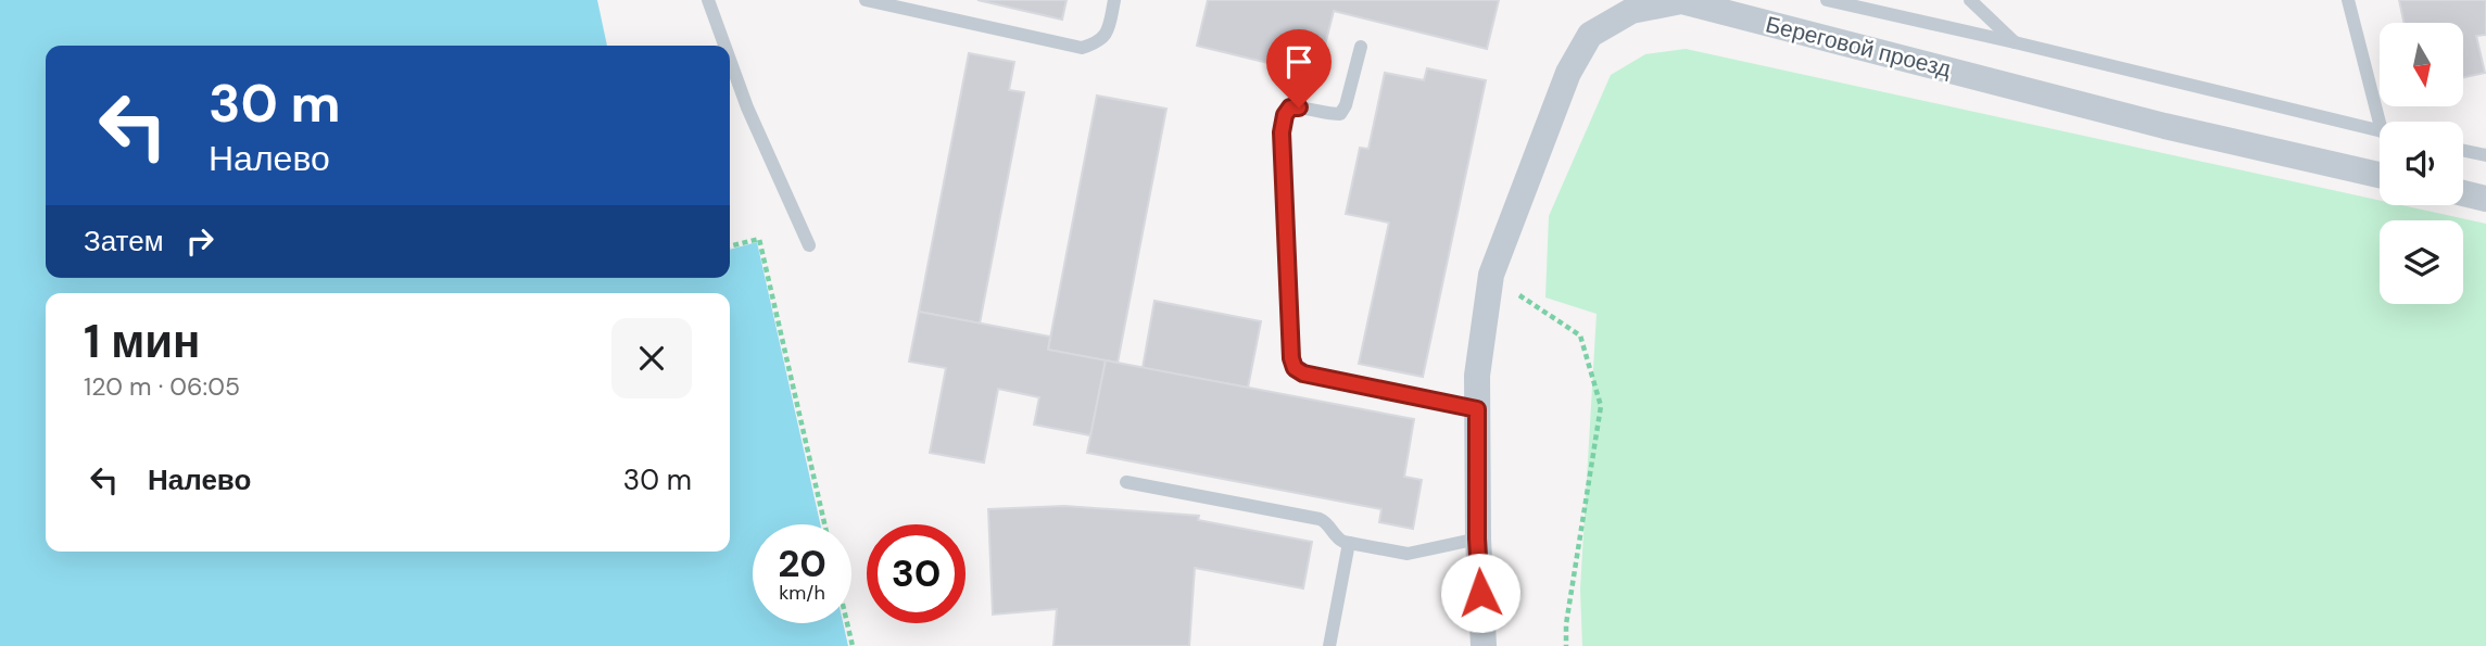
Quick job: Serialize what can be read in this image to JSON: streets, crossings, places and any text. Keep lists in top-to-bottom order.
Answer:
{
  "streets": {
    "street": ["Береговой проезд"]
  },
  "north": "bottom",
  "page": {
    "turn": ["30 m", "Налево"],
    "then": "Затем",
    "heading": ["1 мин", "120 m · 06:05"],
    "list": [
      {
        "name": "Налево",
        "value": "30 m"
      }
    ],
    "speed": "20 km/h",
    "limit": "30"
  }
}
